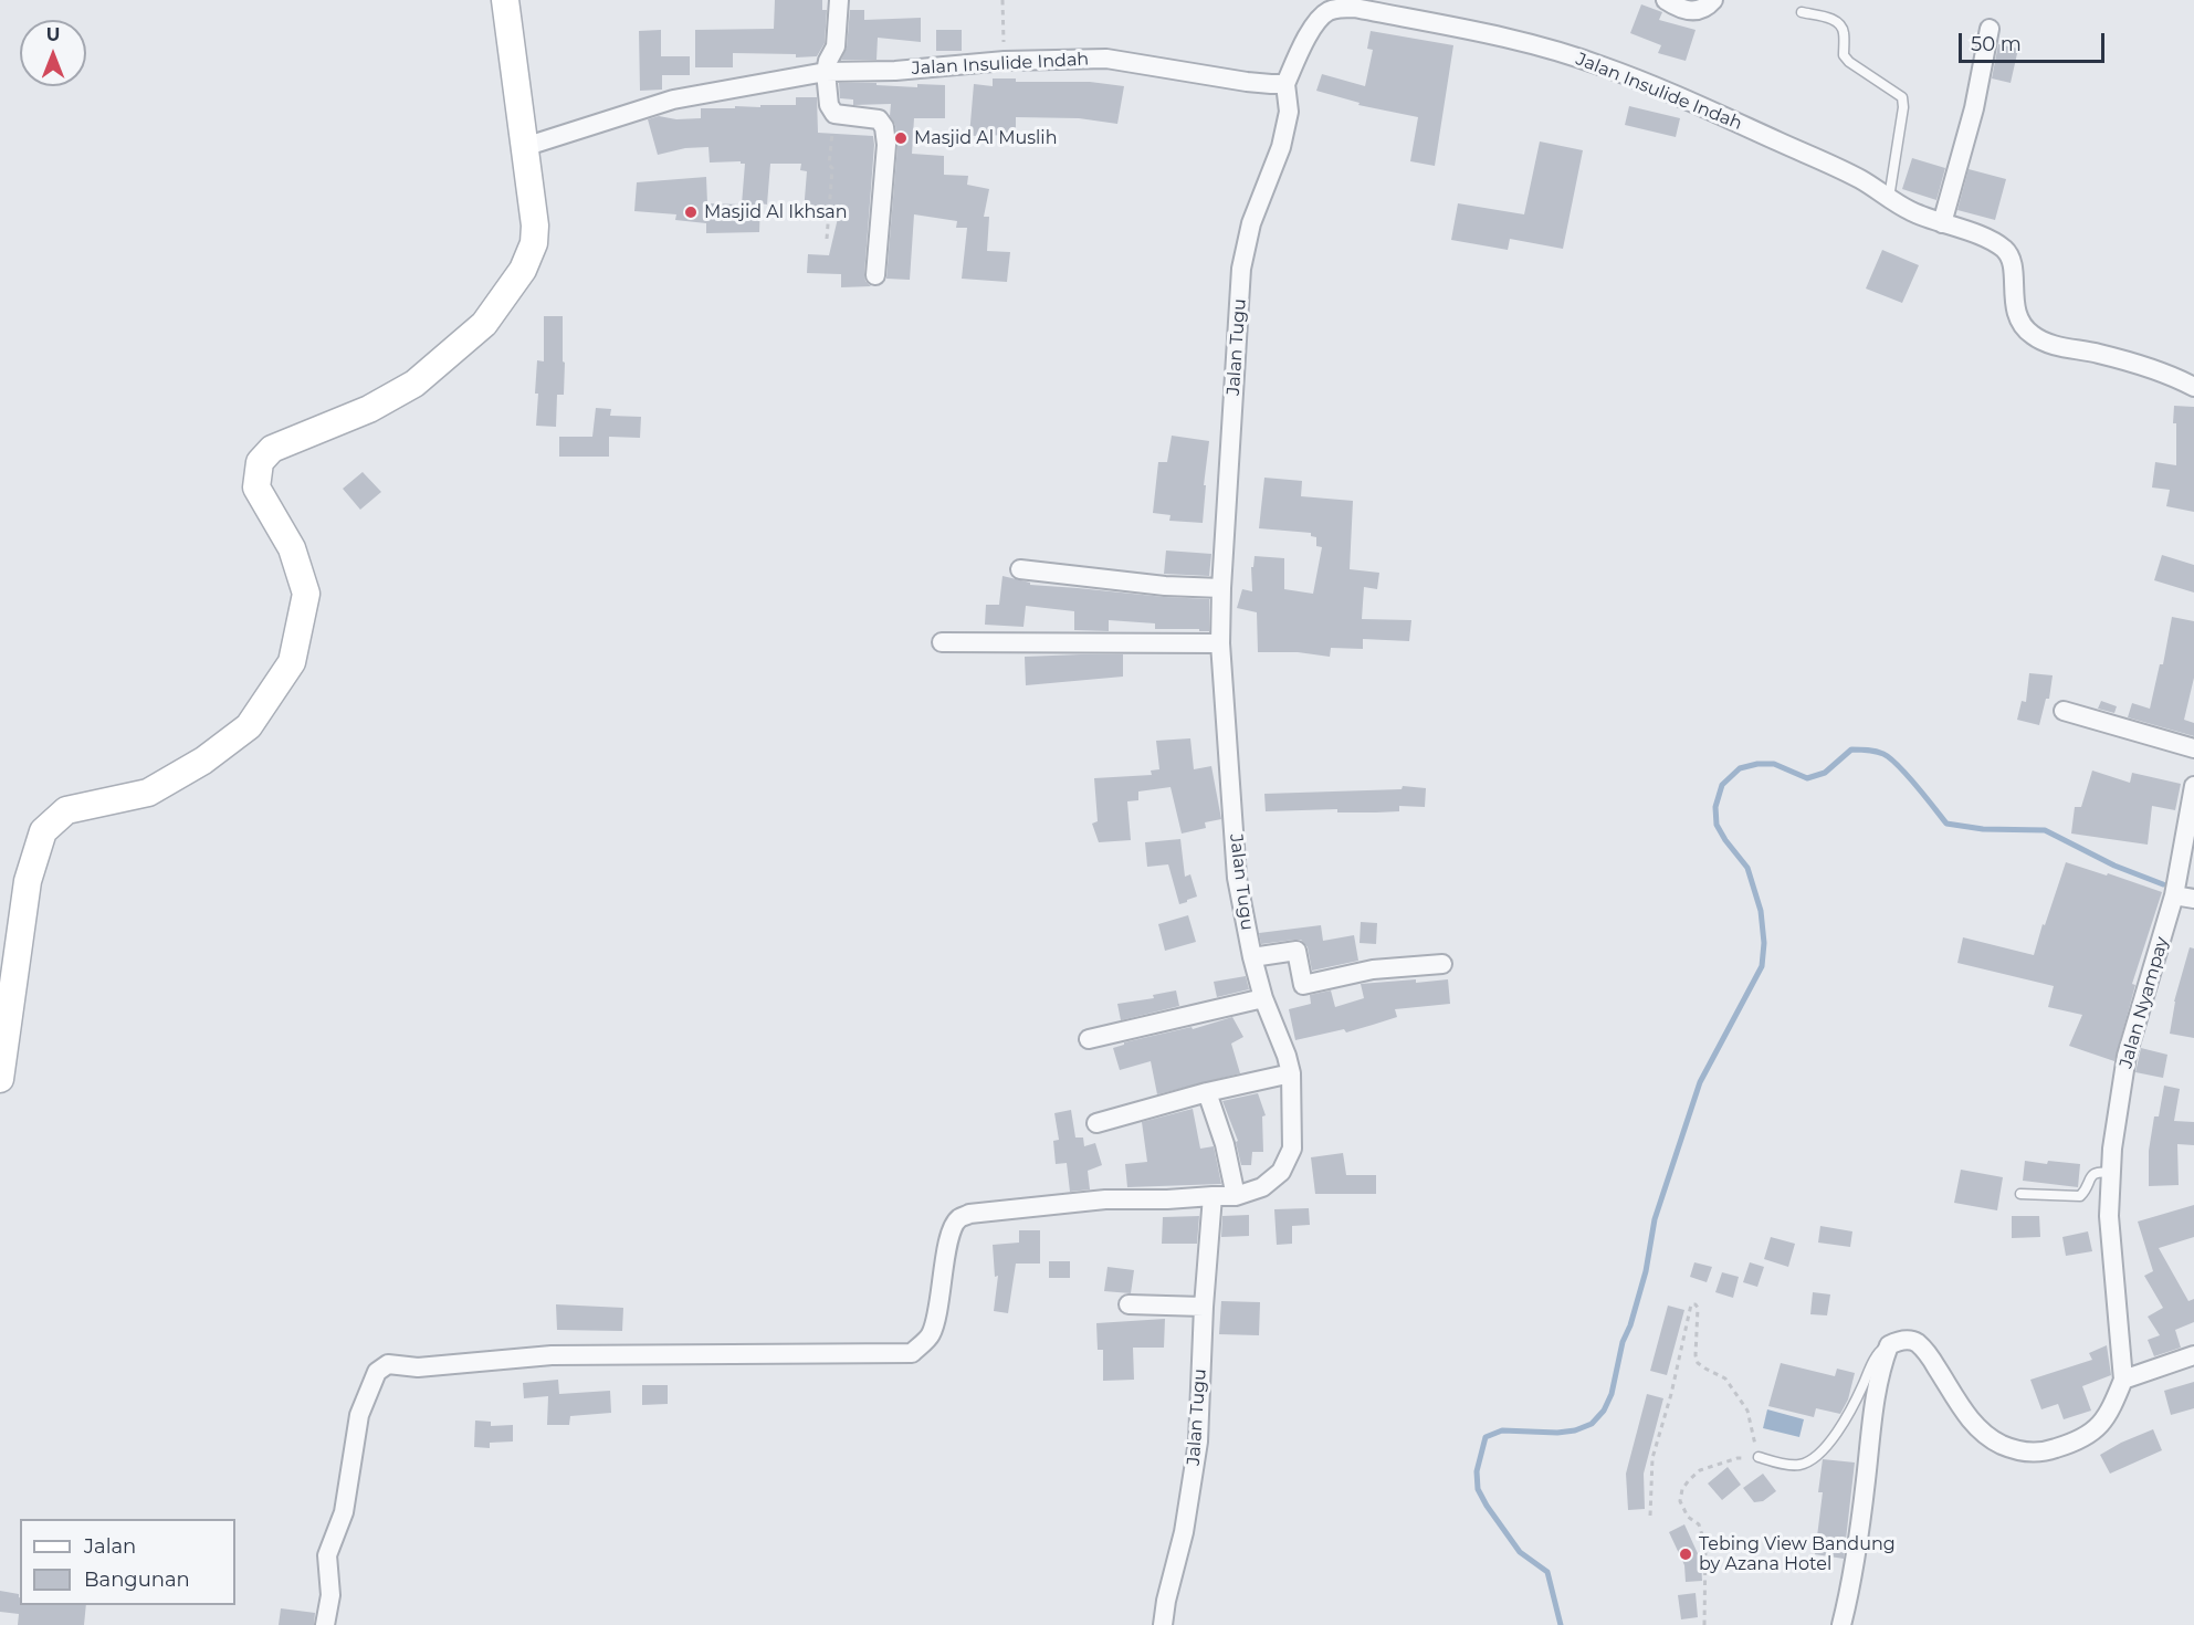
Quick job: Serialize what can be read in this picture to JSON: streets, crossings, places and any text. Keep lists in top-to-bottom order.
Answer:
{
  "streets": {
    "street": ["Jalan Insulide Indah", "Jalan Tugu", "Jalan Nyampay"]
  },
  "crossings": [
    ["Jalan Insulide Indah", "Jalan Tugu"]
  ],
  "places": ["Masjid Al Muslih", "Masjid Al Ikhsan", "Tebing View Bandung by Azana Hotel"],
  "legend": ["Jalan", "Bangunan"],
  "scale_bar": "50 m",
  "north": "top"
}
